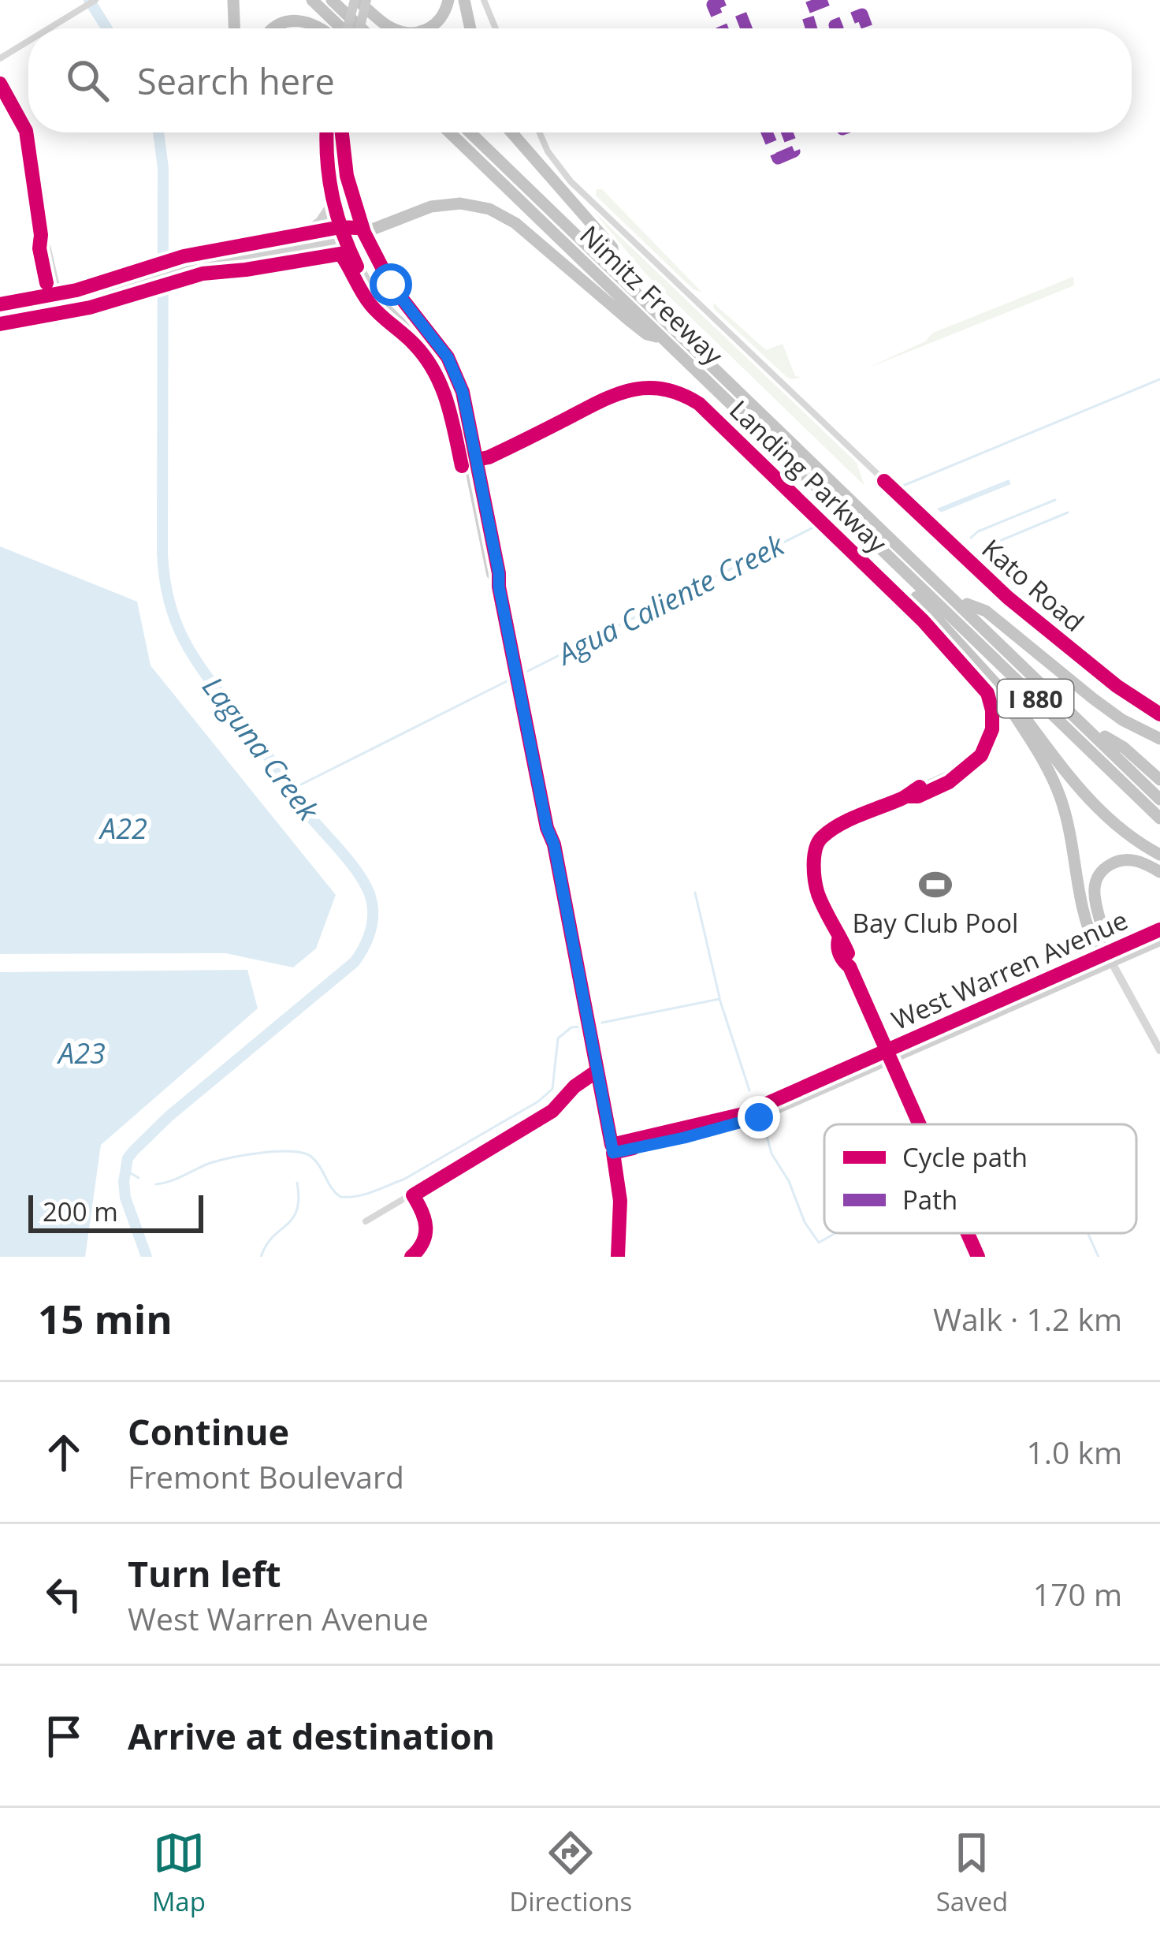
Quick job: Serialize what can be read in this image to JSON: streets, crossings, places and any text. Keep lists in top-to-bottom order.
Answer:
{
  "streets": {
    "highway": ["Nimitz Freeway", "I 880"],
    "main road": ["West Warren Avenue"],
    "street": ["Landing Parkway", "Kato Road"]
  },
  "crossings": [
    ["Landing Parkway", "West Warren Avenue"]
  ],
  "water": [
    "Agua Caliente Creek",
    "Laguna Creek",
    "A22",
    "A23"
  ],
  "places": {
    "sports": ["Bay Club Pool"]
  },
  "legend": ["Cycle path", "Path"],
  "scale_bar": "200 m",
  "page": {
    "search": "Search here",
    "scale": "200 m",
    "heading": ["15 min", "Walk · 1.2 km"],
    "list": [
      ["Continue", "Fremont Boulevard", "1.0 km"],
      ["Turn left", "West Warren Avenue", "170 m"],
      "Arrive at destination"
    ],
    "nav": ["Map", "Directions", "Saved"]
  }
}
